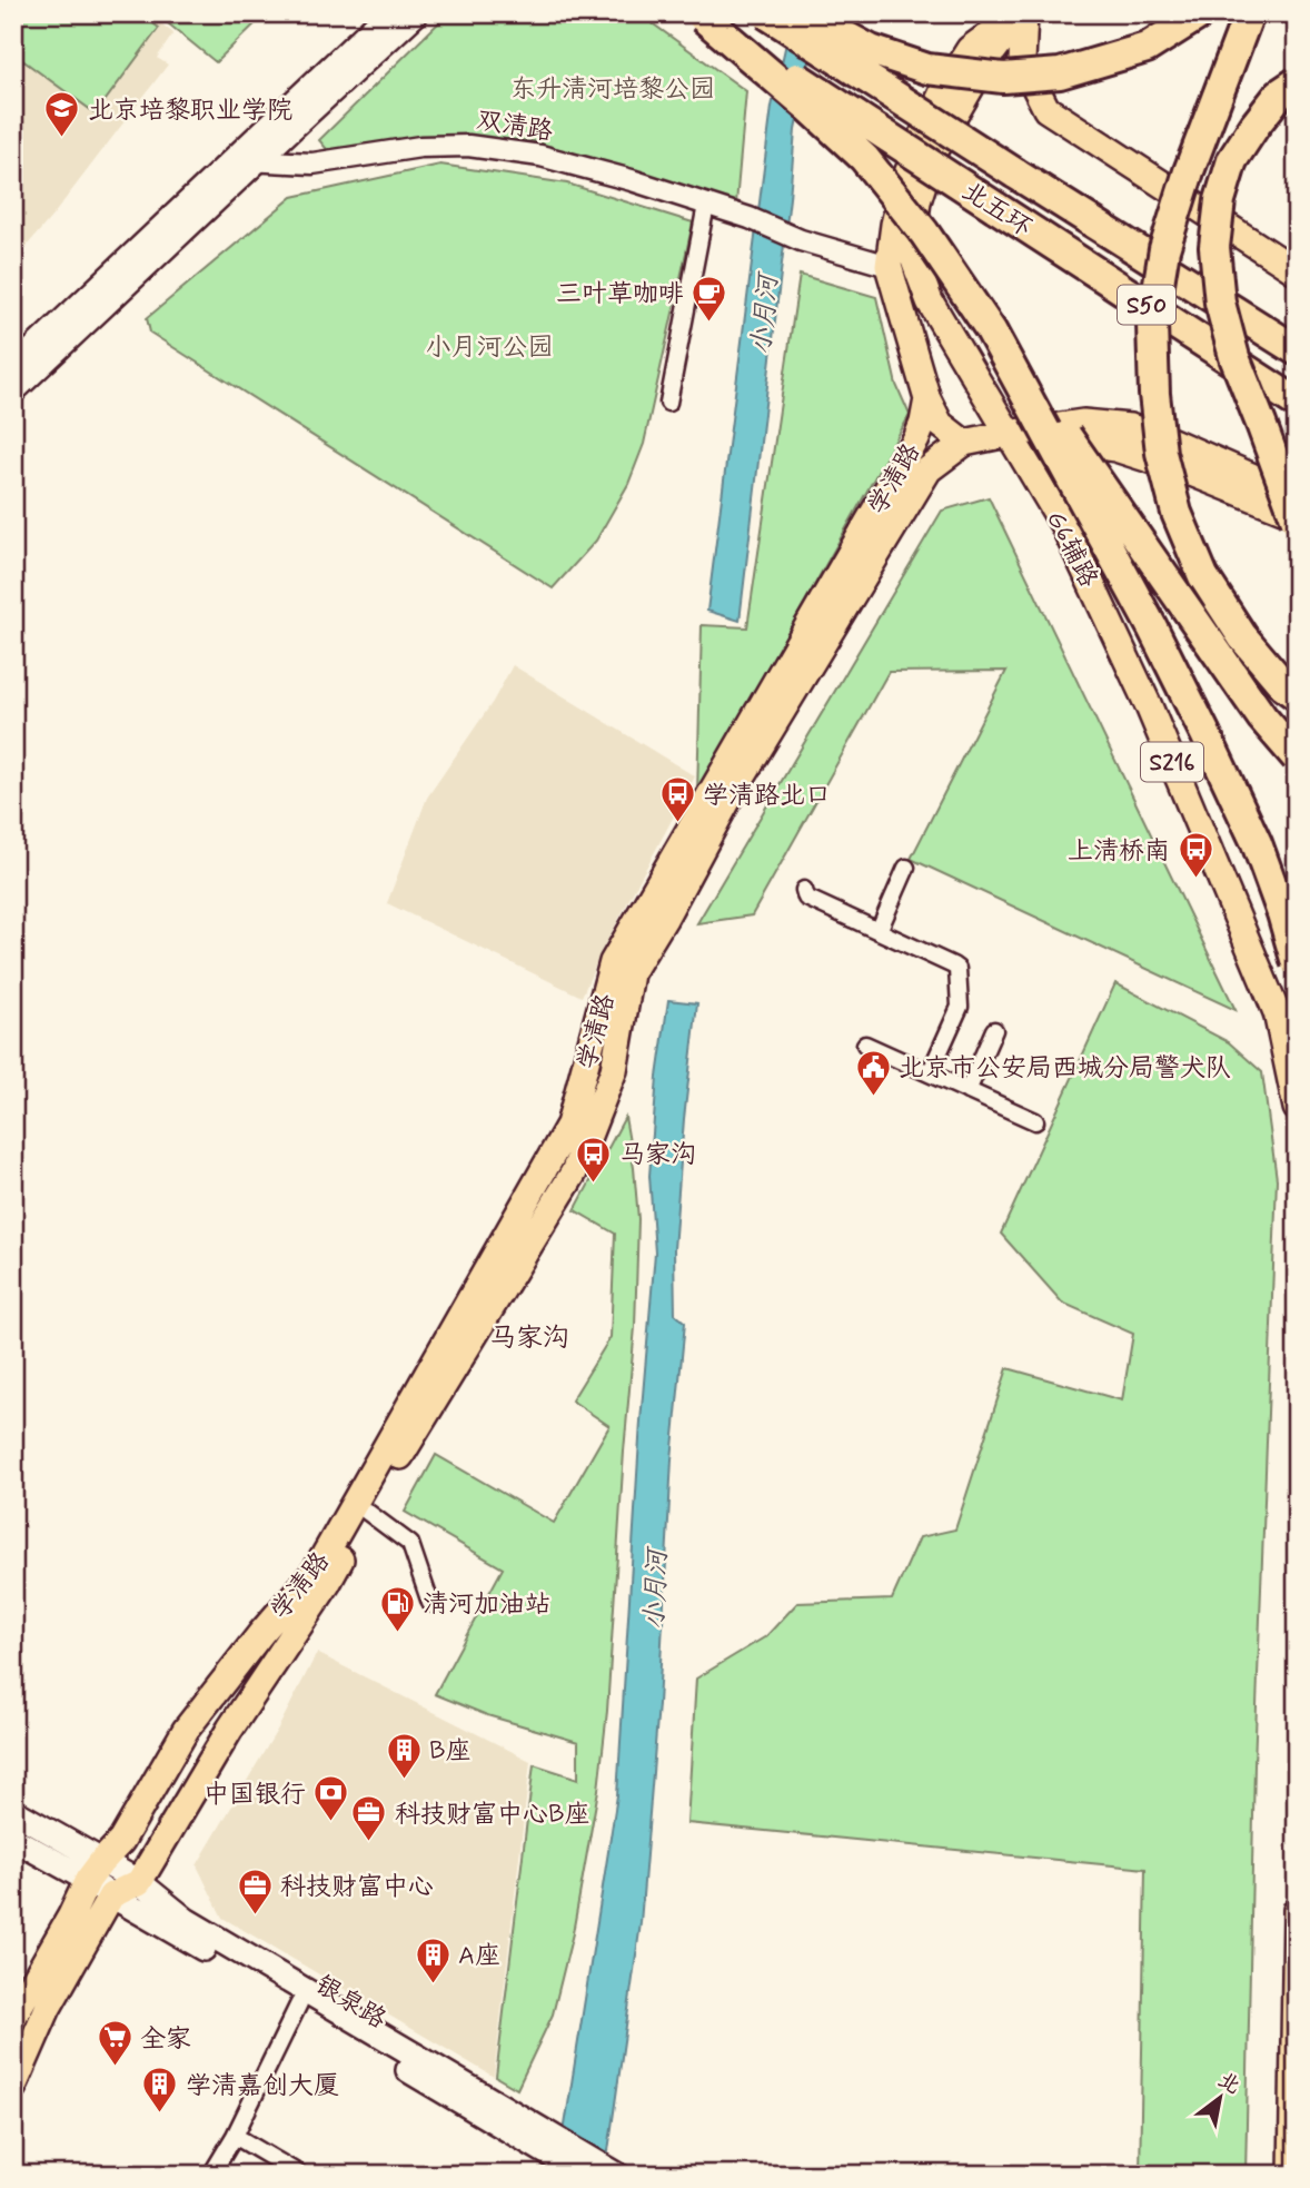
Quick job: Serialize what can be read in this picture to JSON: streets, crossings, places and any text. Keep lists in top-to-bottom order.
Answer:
{
  "streets": {
    "highway": ["北五环", "S50"],
    "main road": [
      "学清路",
      "G6辅路",
      "S216",
      "银泉路"
    ],
    "street": ["双清路"]
  },
  "crossings": [
    ["学清路", "G6辅路"],
    ["学清路", "银泉路"]
  ],
  "districts": ["马家沟"],
  "water": ["小月河"],
  "parks": ["东升清河培黎公园", "小月河公园"],
  "places": {
    "school or university": ["北京培黎职业学院"],
    "cafe": ["三叶草咖啡"],
    "bus stop": ["学清路北口", "上清桥南", "马家沟"],
    "public building": ["北京市公安局西城分局警犬队"],
    "fuel station": ["清河加油站"],
    "building": ["B座", "A座", "学清嘉创大厦"],
    "bank": ["中国银行"],
    "office": ["科技财富中心B座", "科技财富中心"],
    "supermarket": ["全家"]
  },
  "north": "top right"
}
